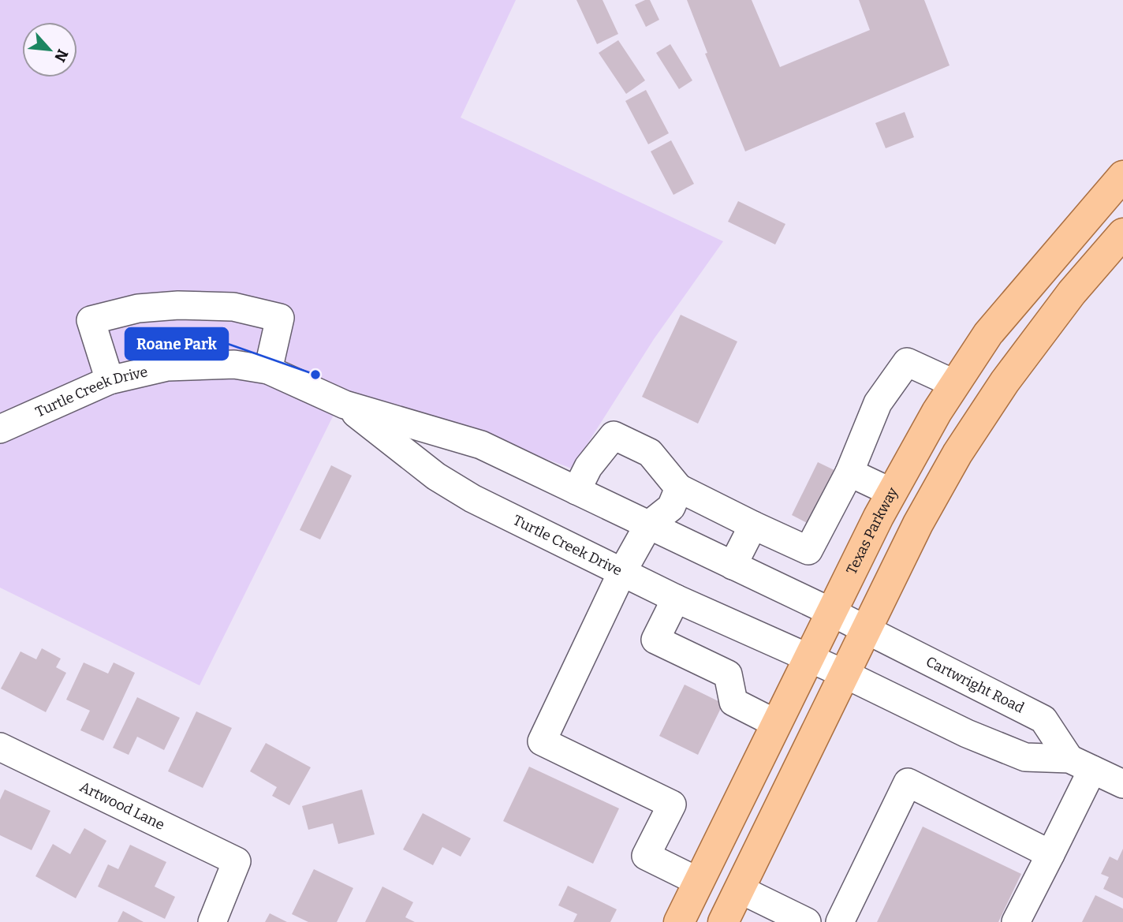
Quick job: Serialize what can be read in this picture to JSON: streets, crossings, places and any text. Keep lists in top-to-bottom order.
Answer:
{
  "streets": {
    "main road": ["Texas Parkway"],
    "street": ["Turtle Creek Drive", "Cartwright Road", "Artwood Lane"]
  },
  "crossings": [
    ["Turtle Creek Drive", "Texas Parkway"],
    ["Turtle Creek Drive", "Cartwright Road"],
    ["Texas Parkway", "Cartwright Road"]
  ],
  "places": ["Roane Park"],
  "north": "bottom right"
}
